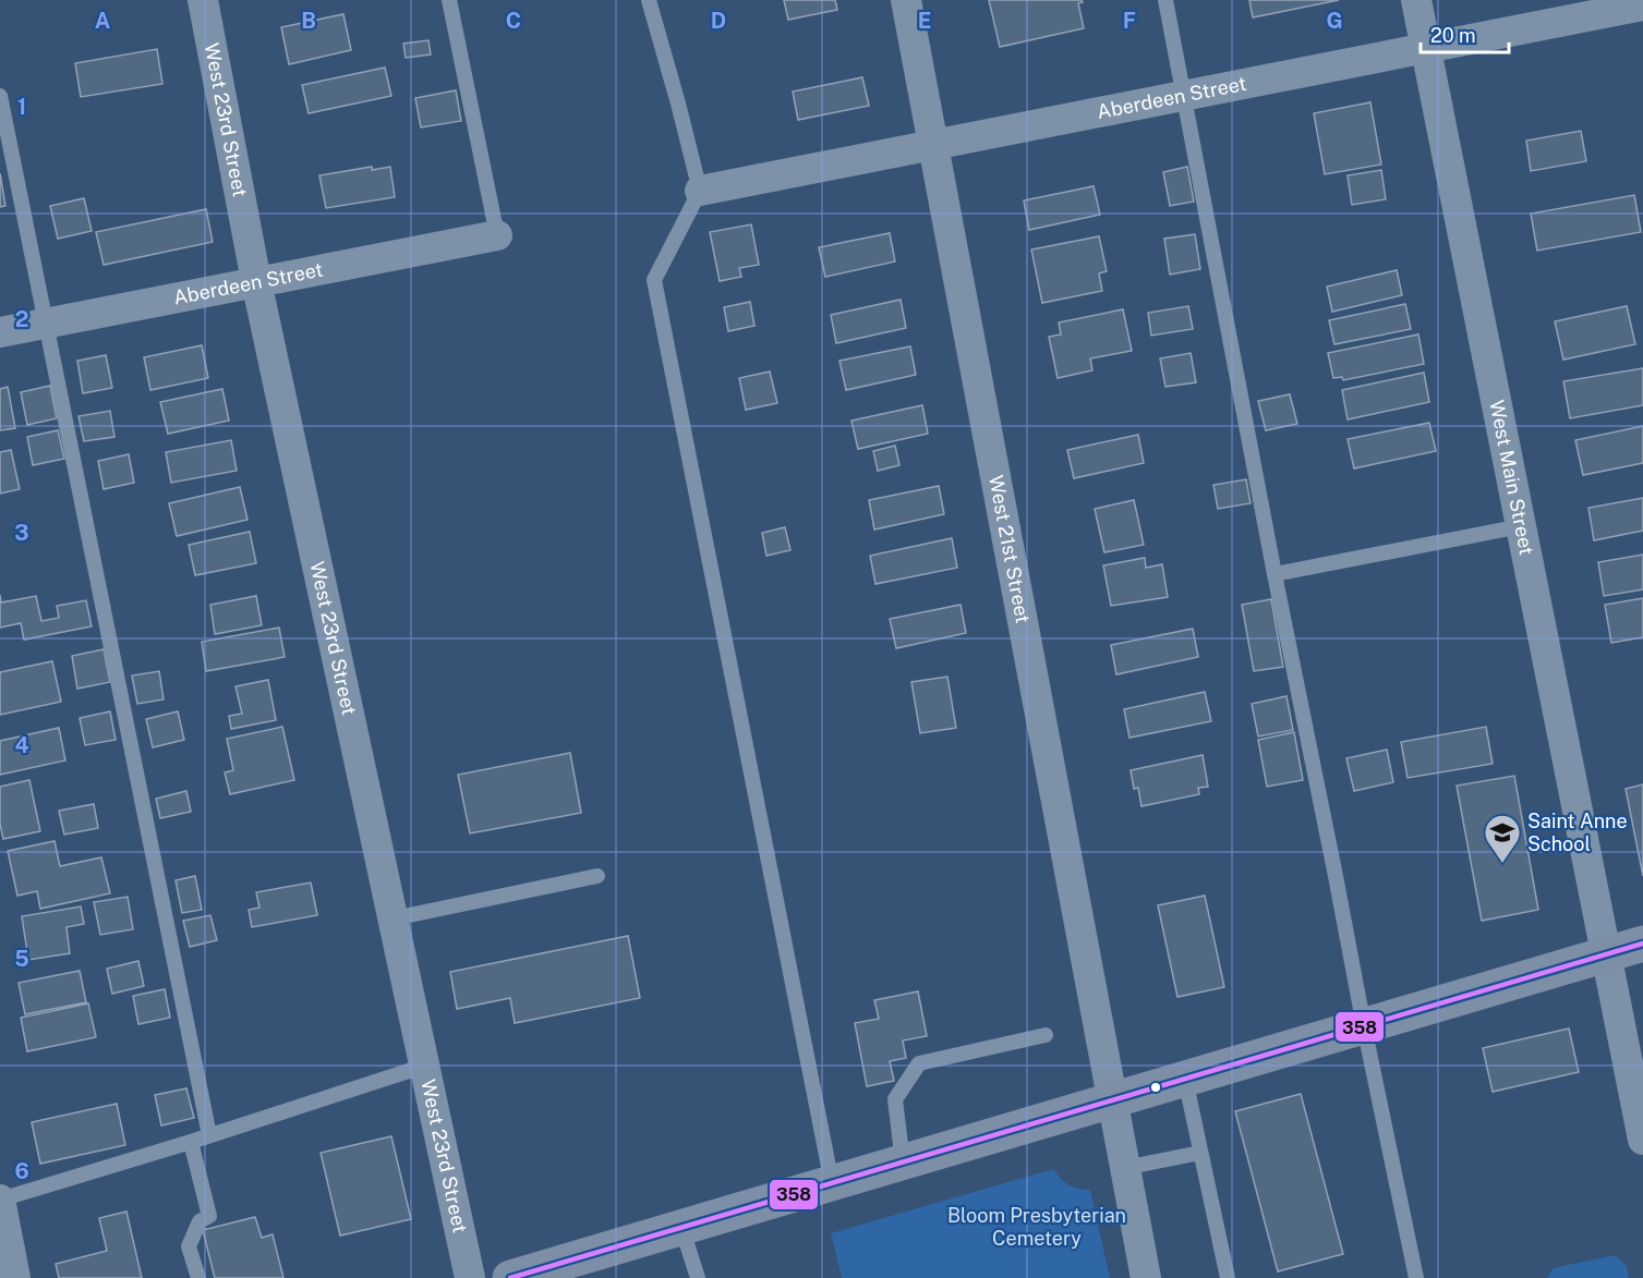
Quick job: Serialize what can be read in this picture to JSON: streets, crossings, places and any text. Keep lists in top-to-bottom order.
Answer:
{
  "streets": {
    "street": [
      "Aberdeen Street",
      "West 23rd Street",
      "West Main Street",
      "West 21st Street"
    ]
  },
  "crossings": [
    ["Aberdeen Street", "West 23rd Street"],
    ["Aberdeen Street", "West Main Street"],
    ["Aberdeen Street", "West 21st Street"]
  ],
  "parks": ["Bloom Presbyterian Cemetery"],
  "places": {
    "school or university": ["Saint Anne School"]
  },
  "lines": ["transit line 358"],
  "scale_bar": "20 m",
  "grid": {
    "columns": [
      "A",
      "B",
      "C",
      "D",
      "E",
      "F",
      "G"
    ],
    "rows": [
      "1",
      "2",
      "3",
      "4",
      "5",
      "6"
    ]
  }
}
